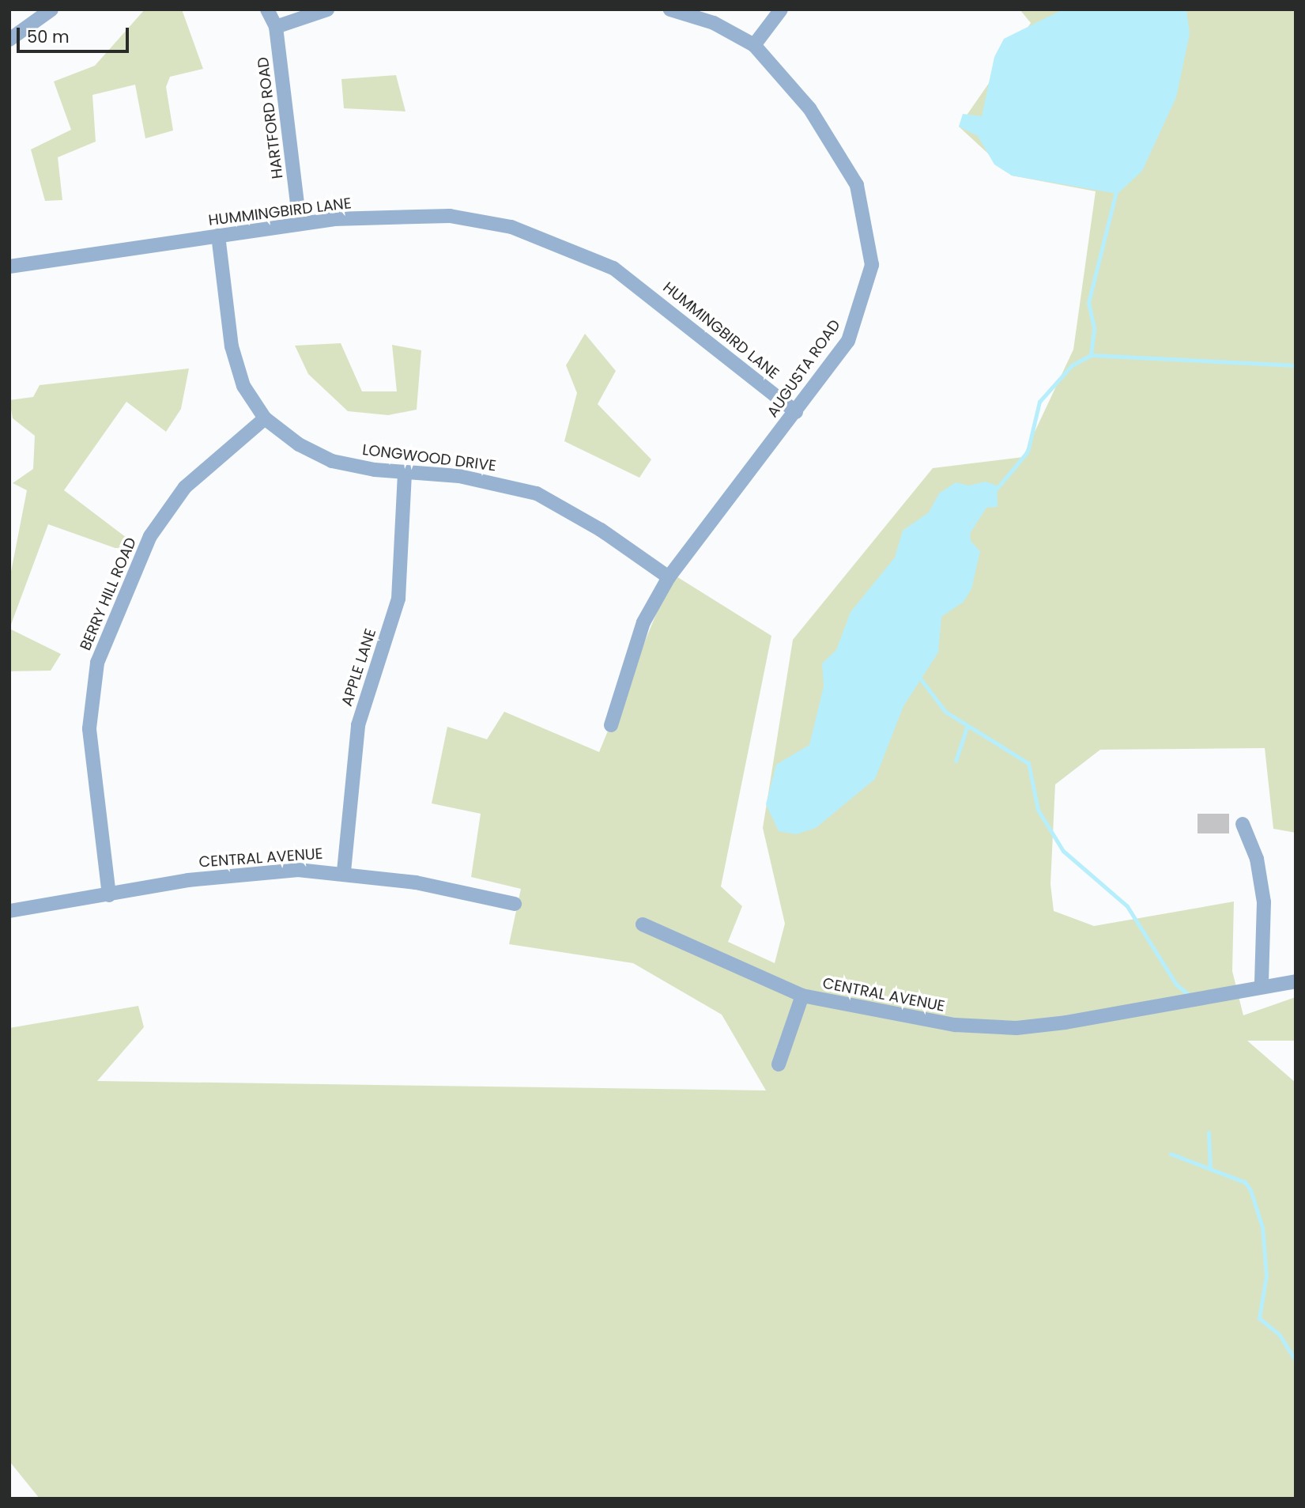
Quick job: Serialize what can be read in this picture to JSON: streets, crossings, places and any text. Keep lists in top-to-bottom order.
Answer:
{
  "streets": {
    "street": [
      "HARTFORD ROAD",
      "HUMMINGBIRD LANE",
      "AUGUSTA ROAD",
      "LONGWOOD DRIVE",
      "BERRY HILL ROAD",
      "APPLE LANE",
      "CENTRAL AVENUE"
    ]
  },
  "crossings": [
    ["HARTFORD ROAD", "HUMMINGBIRD LANE"],
    ["HUMMINGBIRD LANE", "AUGUSTA ROAD"],
    ["HUMMINGBIRD LANE", "LONGWOOD DRIVE"],
    ["AUGUSTA ROAD", "LONGWOOD DRIVE"],
    ["LONGWOOD DRIVE", "BERRY HILL ROAD"],
    ["LONGWOOD DRIVE", "APPLE LANE"],
    ["BERRY HILL ROAD", "CENTRAL AVENUE"],
    ["APPLE LANE", "CENTRAL AVENUE"]
  ],
  "scale_bar": "50 m"
}
